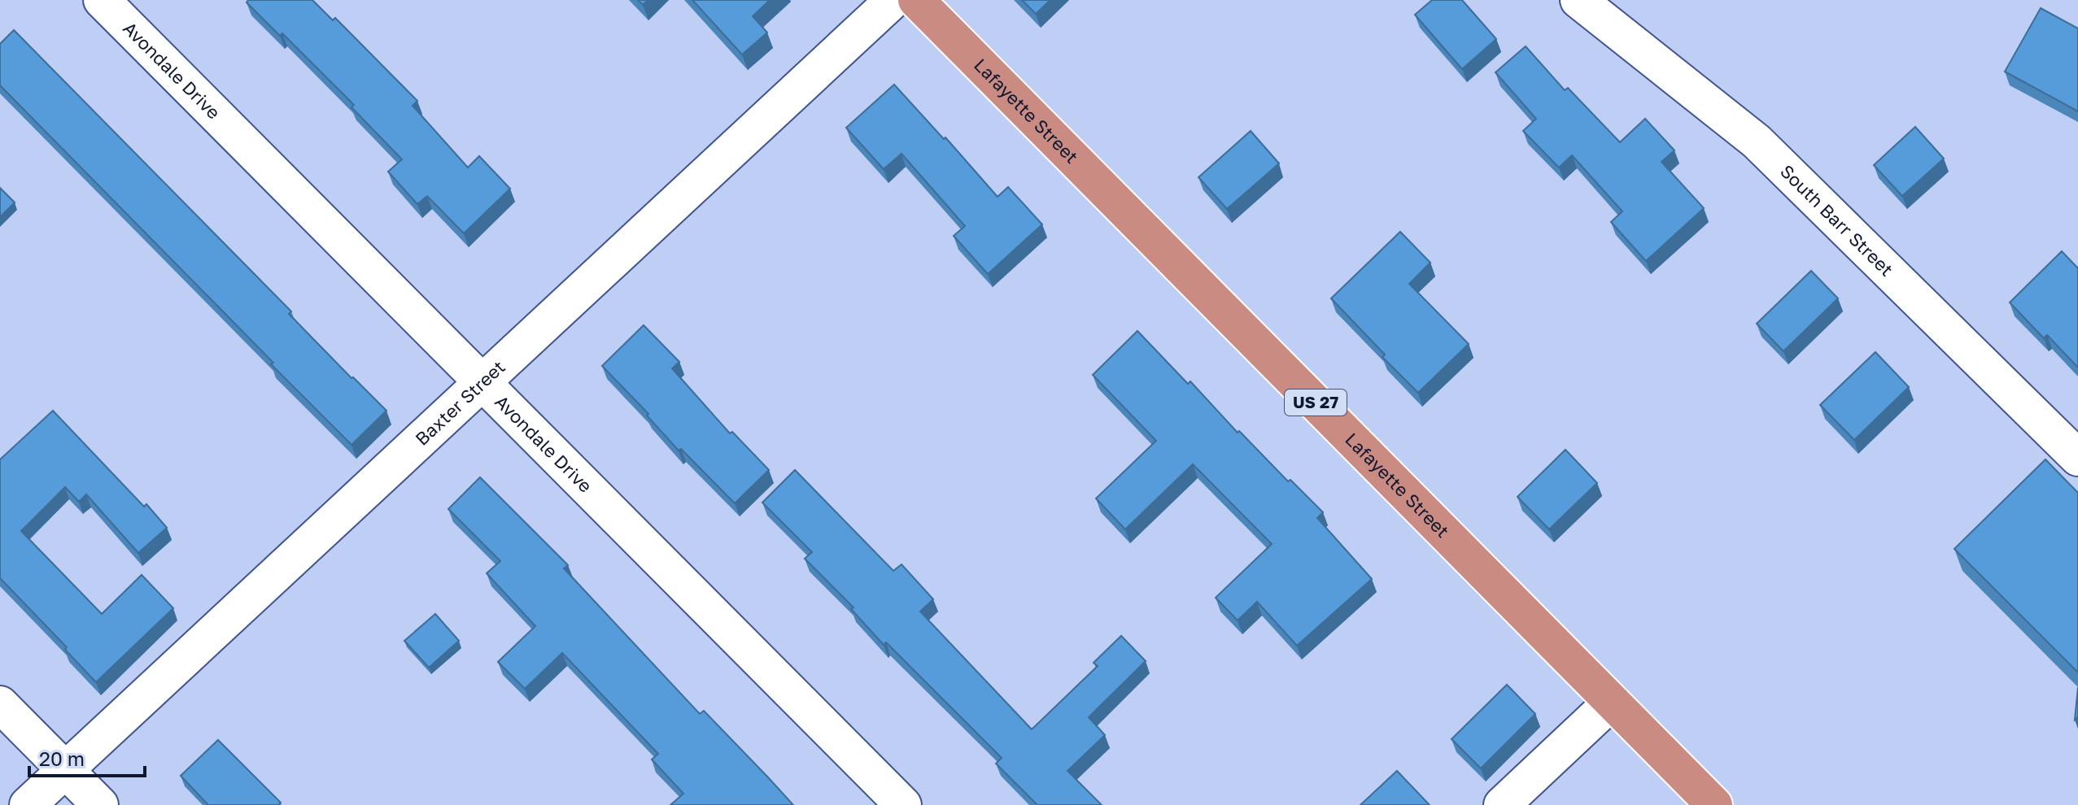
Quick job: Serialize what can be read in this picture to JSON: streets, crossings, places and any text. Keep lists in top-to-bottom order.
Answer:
{
  "streets": {
    "highway": ["Lafayette Street", "US 27"],
    "street": ["Avondale Drive", "South Barr Street", "Baxter Street"]
  },
  "crossings": [
    ["Avondale Drive", "Baxter Street"]
  ],
  "scale_bar": "20 m"
}
